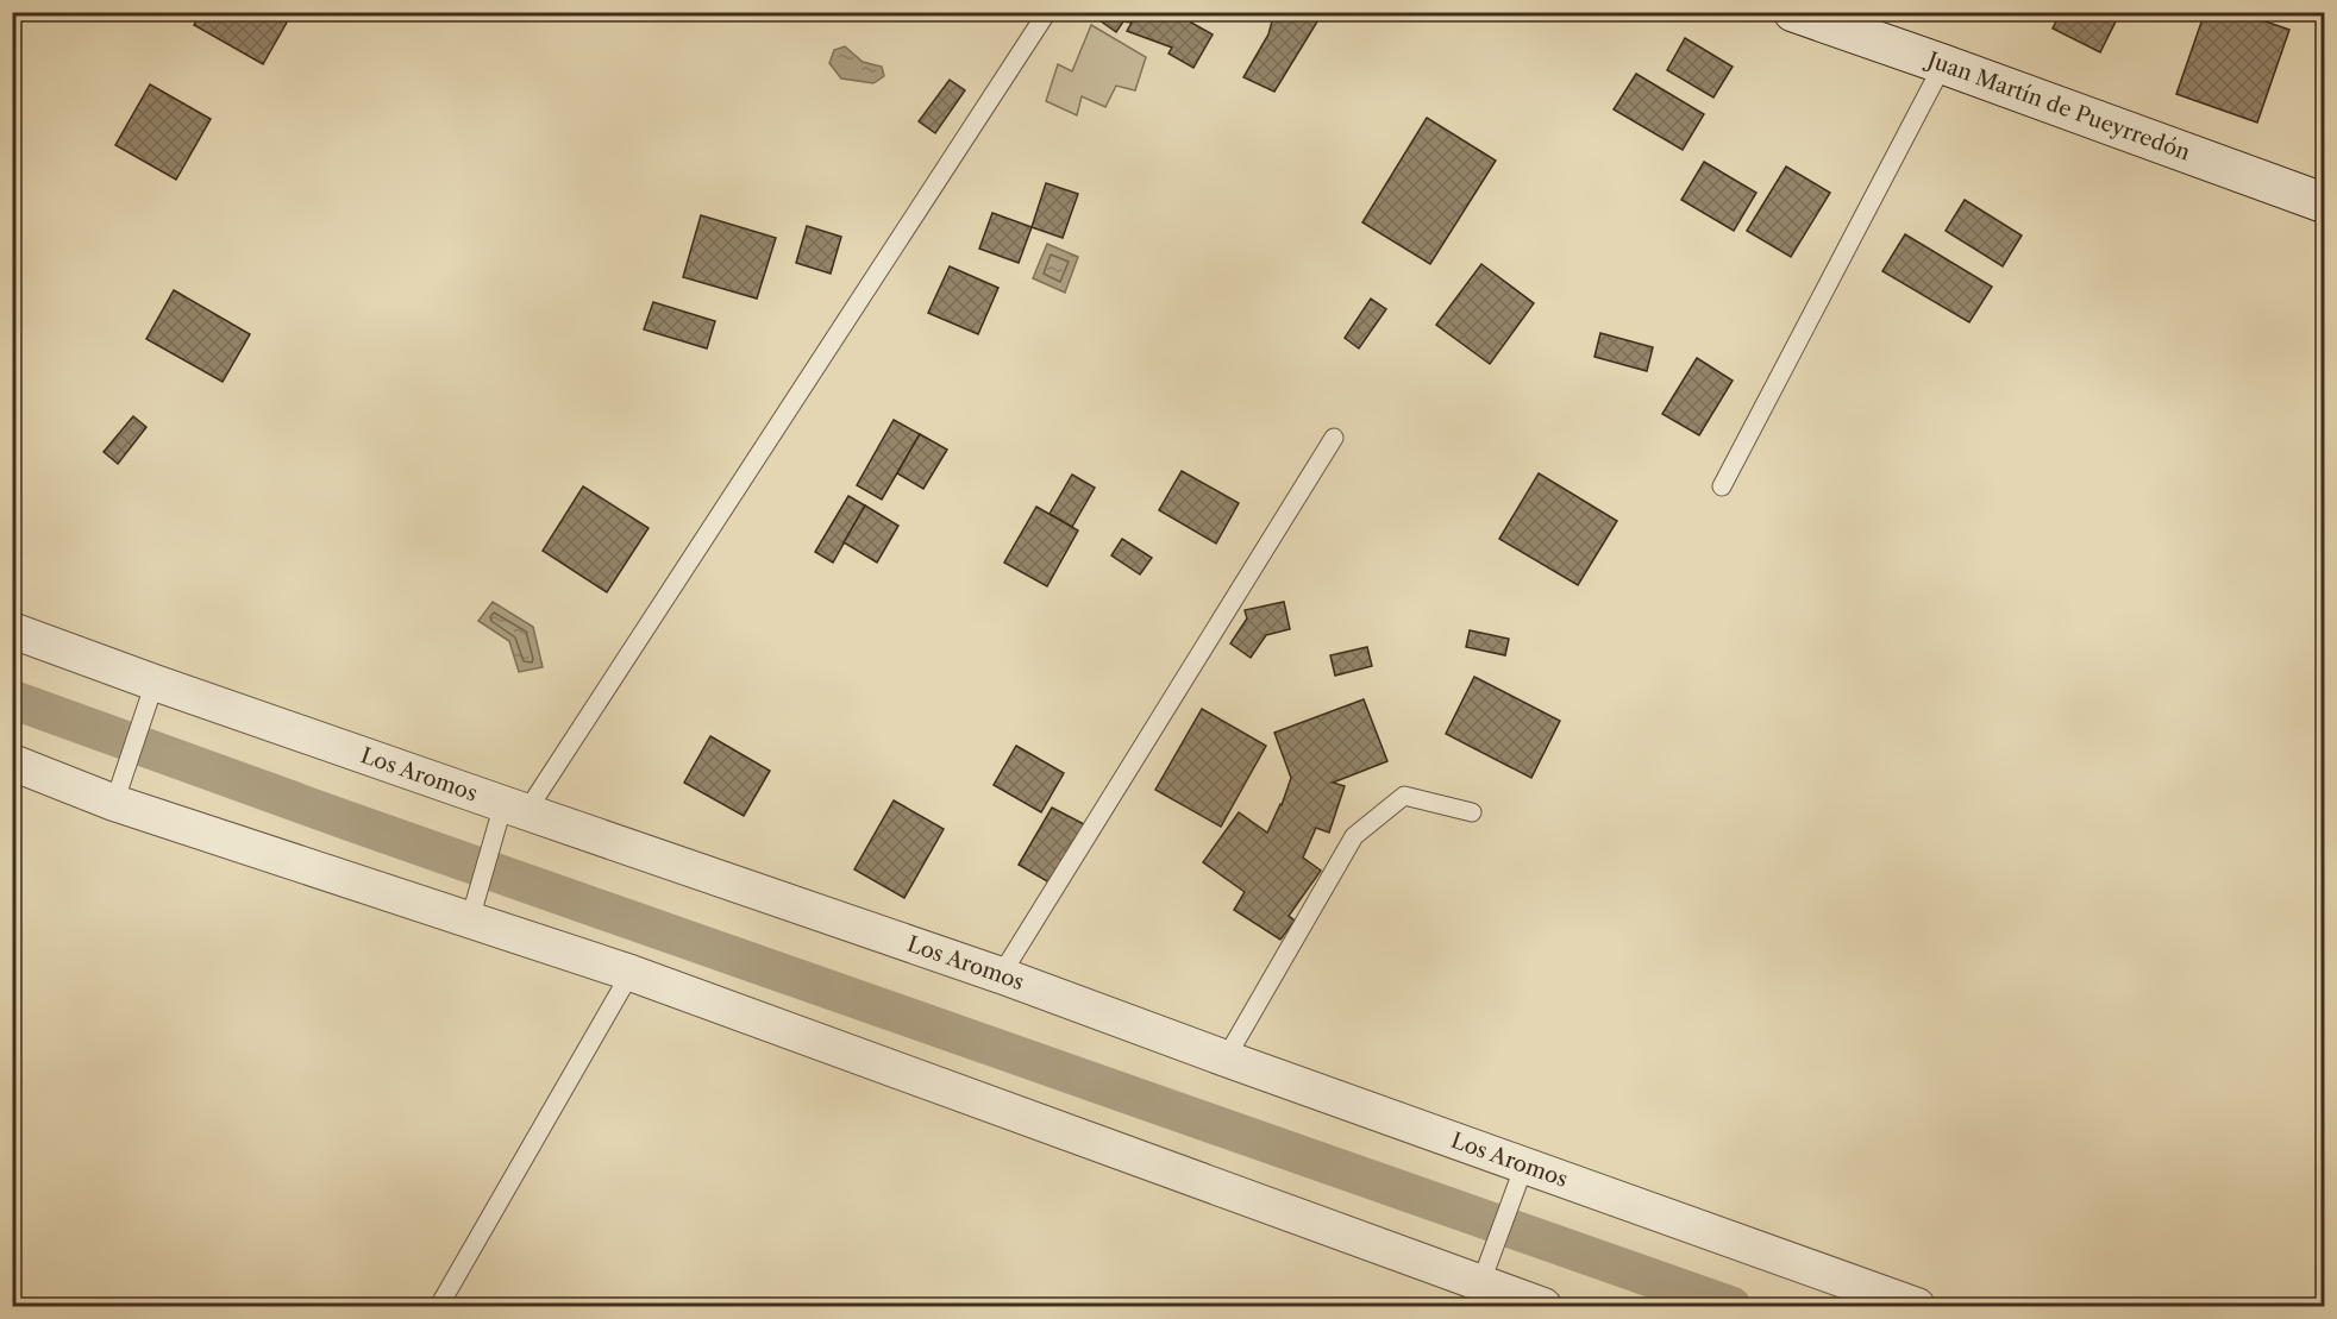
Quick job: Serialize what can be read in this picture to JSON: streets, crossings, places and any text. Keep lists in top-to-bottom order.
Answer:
{
  "streets": {
    "main road": ["Juan Martín de Pueyrredón"],
    "street": ["Los Aromos"]
  }
}
